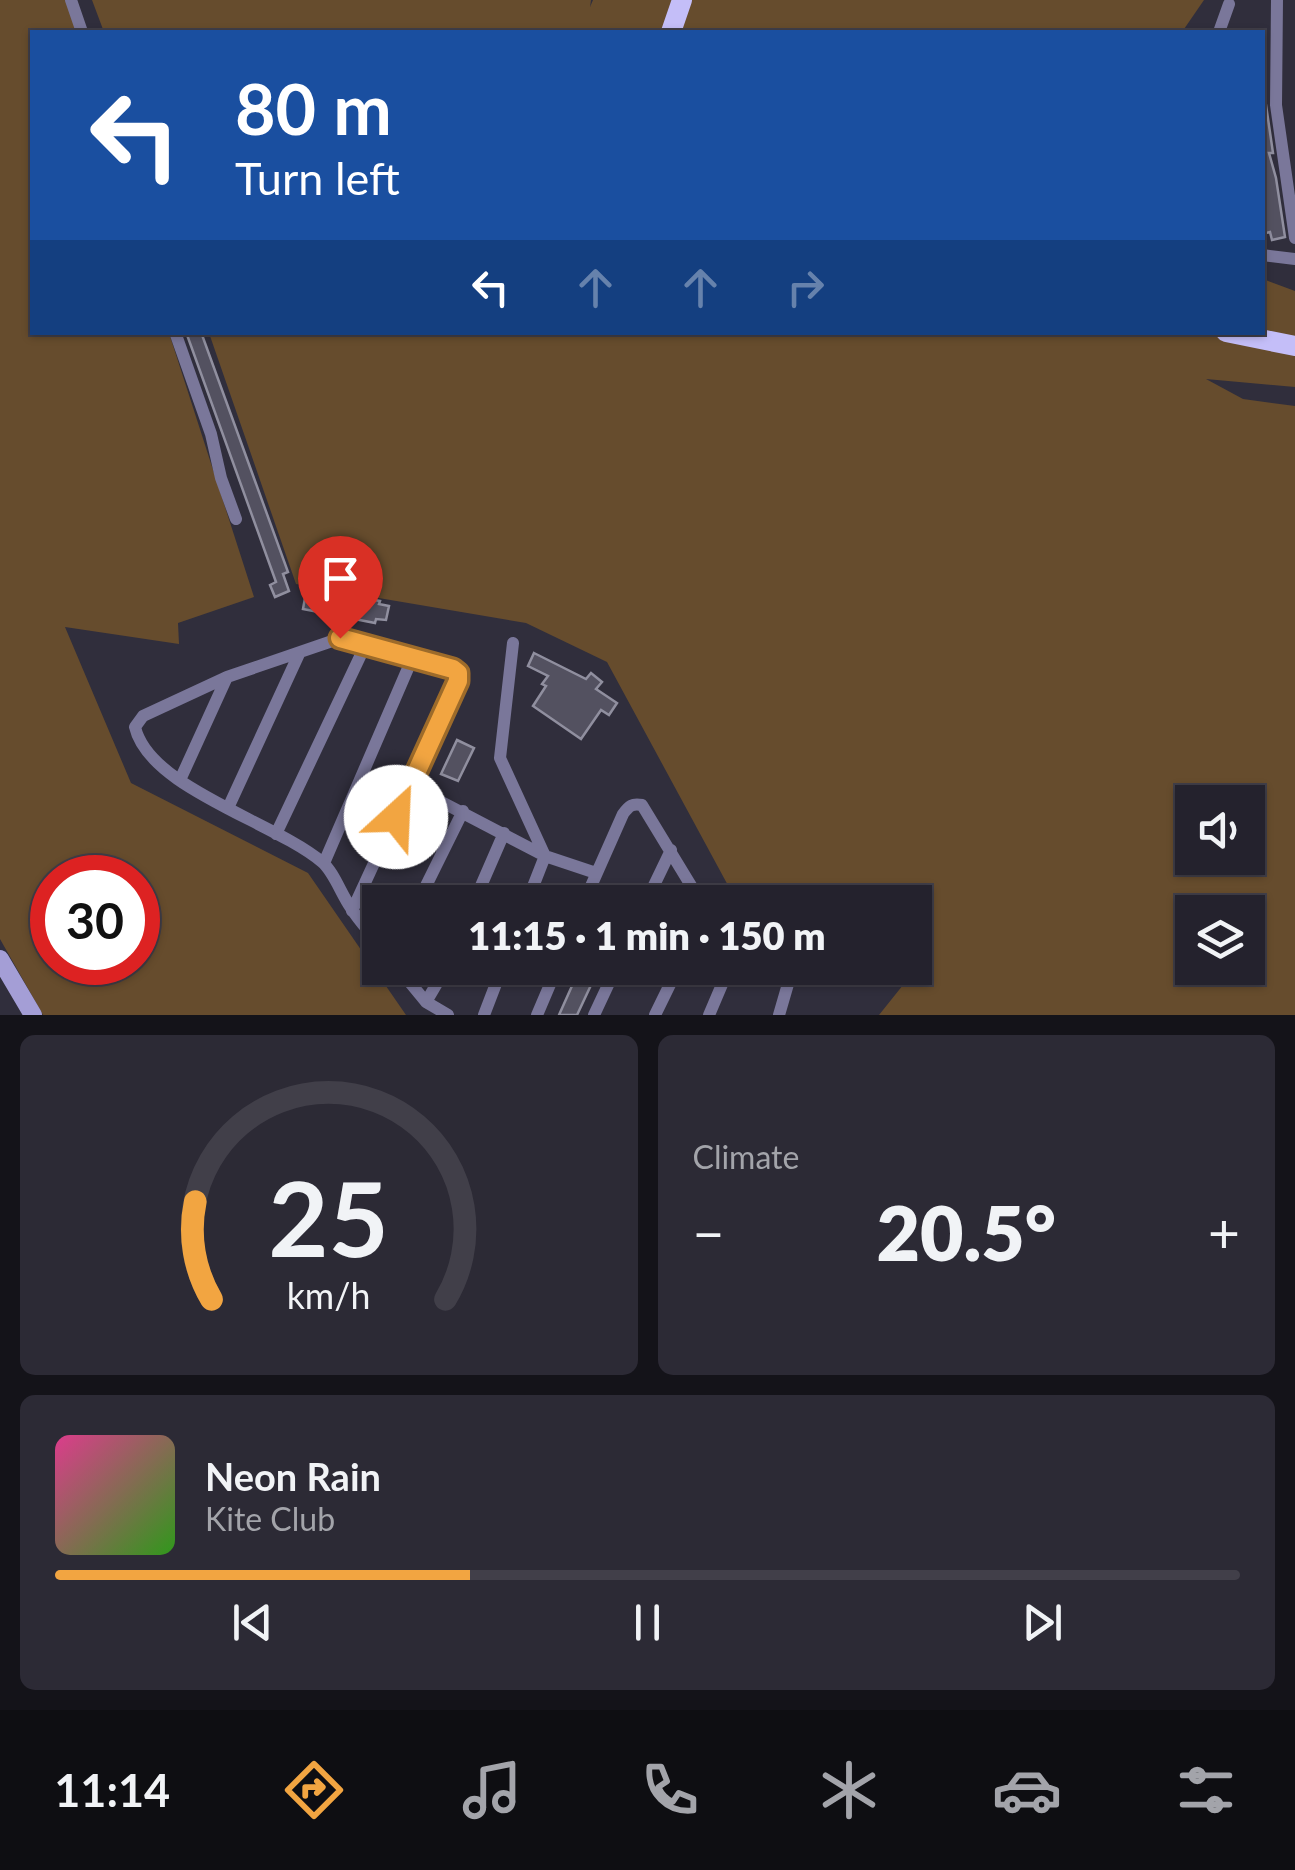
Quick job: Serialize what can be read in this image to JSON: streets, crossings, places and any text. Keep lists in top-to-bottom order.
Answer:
{
  "page": {
    "turn": ["80 m", "Turn left"],
    "limit": "30",
    "trip": "11:15 · 1 min · 150 m",
    "tile": "Climate",
    "heat": ["−", "20.5°", "+"],
    "song": ["Neon Rain", "Kite Club"],
    "tabs": "11:14",
    "gauge": ["25", "km/h"]
  }
}
